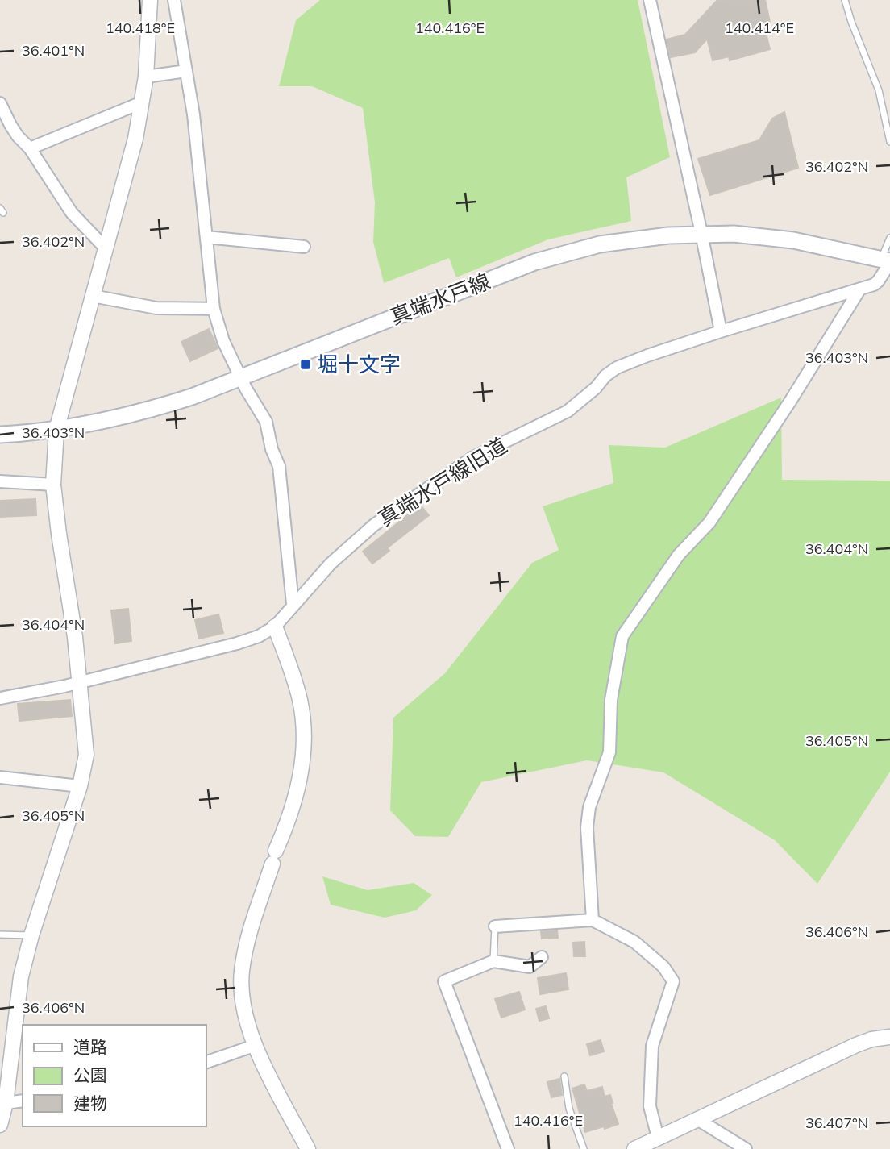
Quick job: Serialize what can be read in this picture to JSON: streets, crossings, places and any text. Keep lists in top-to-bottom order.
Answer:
{
  "streets": {
    "main road": ["真端水戸線"],
    "street": ["真端水戸線旧道"]
  },
  "crossings": [
    ["真端水戸線", "真端水戸線旧道"]
  ],
  "places": {
    "transit": ["堀十文字"]
  },
  "legend": ["道路", "公園", "建物"],
  "coordinates": [
    "140.418°E",
    "140.416°E",
    "140.414°E",
    "36.401°N",
    "36.402°N",
    "36.403°N",
    "36.404°N",
    "36.405°N",
    "36.406°N",
    "36.407°N"
  ]
}
